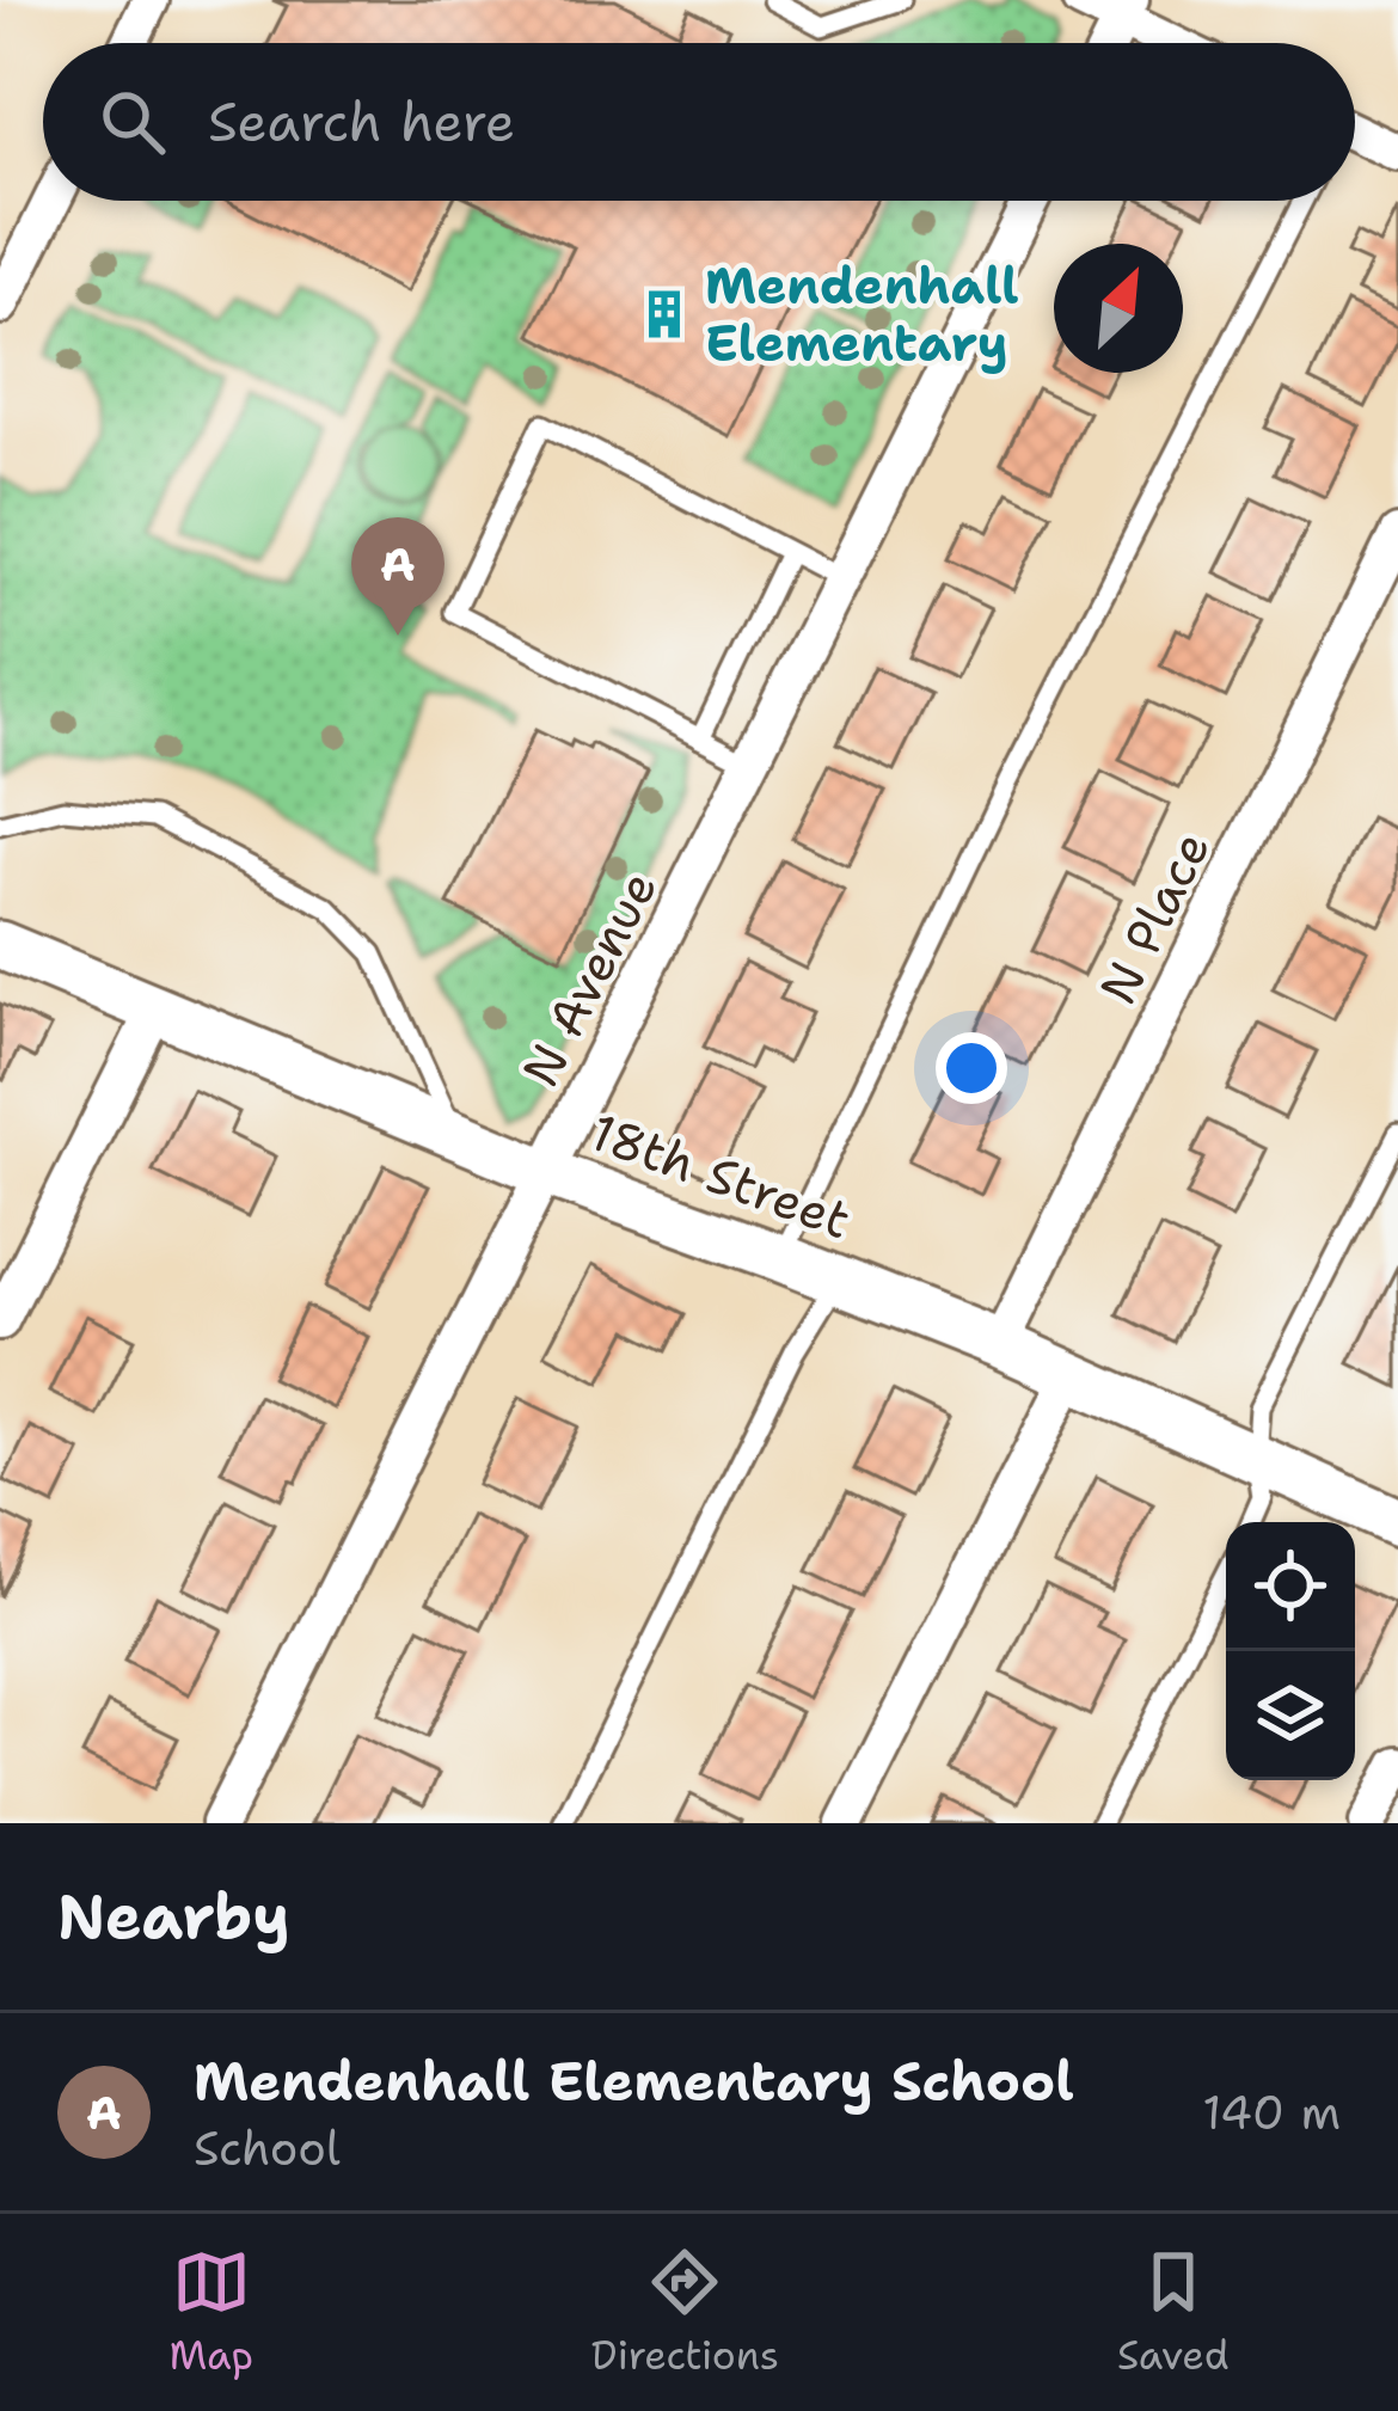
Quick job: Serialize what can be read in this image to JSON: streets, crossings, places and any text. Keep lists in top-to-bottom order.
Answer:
{
  "streets": {
    "street": ["N Place", "N Avenue", "18th Street"]
  },
  "crossings": [
    ["N Place", "18th Street"],
    ["N Avenue", "18th Street"]
  ],
  "places": {
    "building": ["Mendenhall Elementary"]
  },
  "north": "top right",
  "page": {
    "search": "Search here",
    "pins": "A",
    "heading": "Nearby",
    "list": [
      {
        "mark": "A",
        "name": "Mendenhall Elementary School",
        "note": "School",
        "value": "140 m"
      }
    ],
    "nav": ["Map", "Directions", "Saved"]
  }
}
